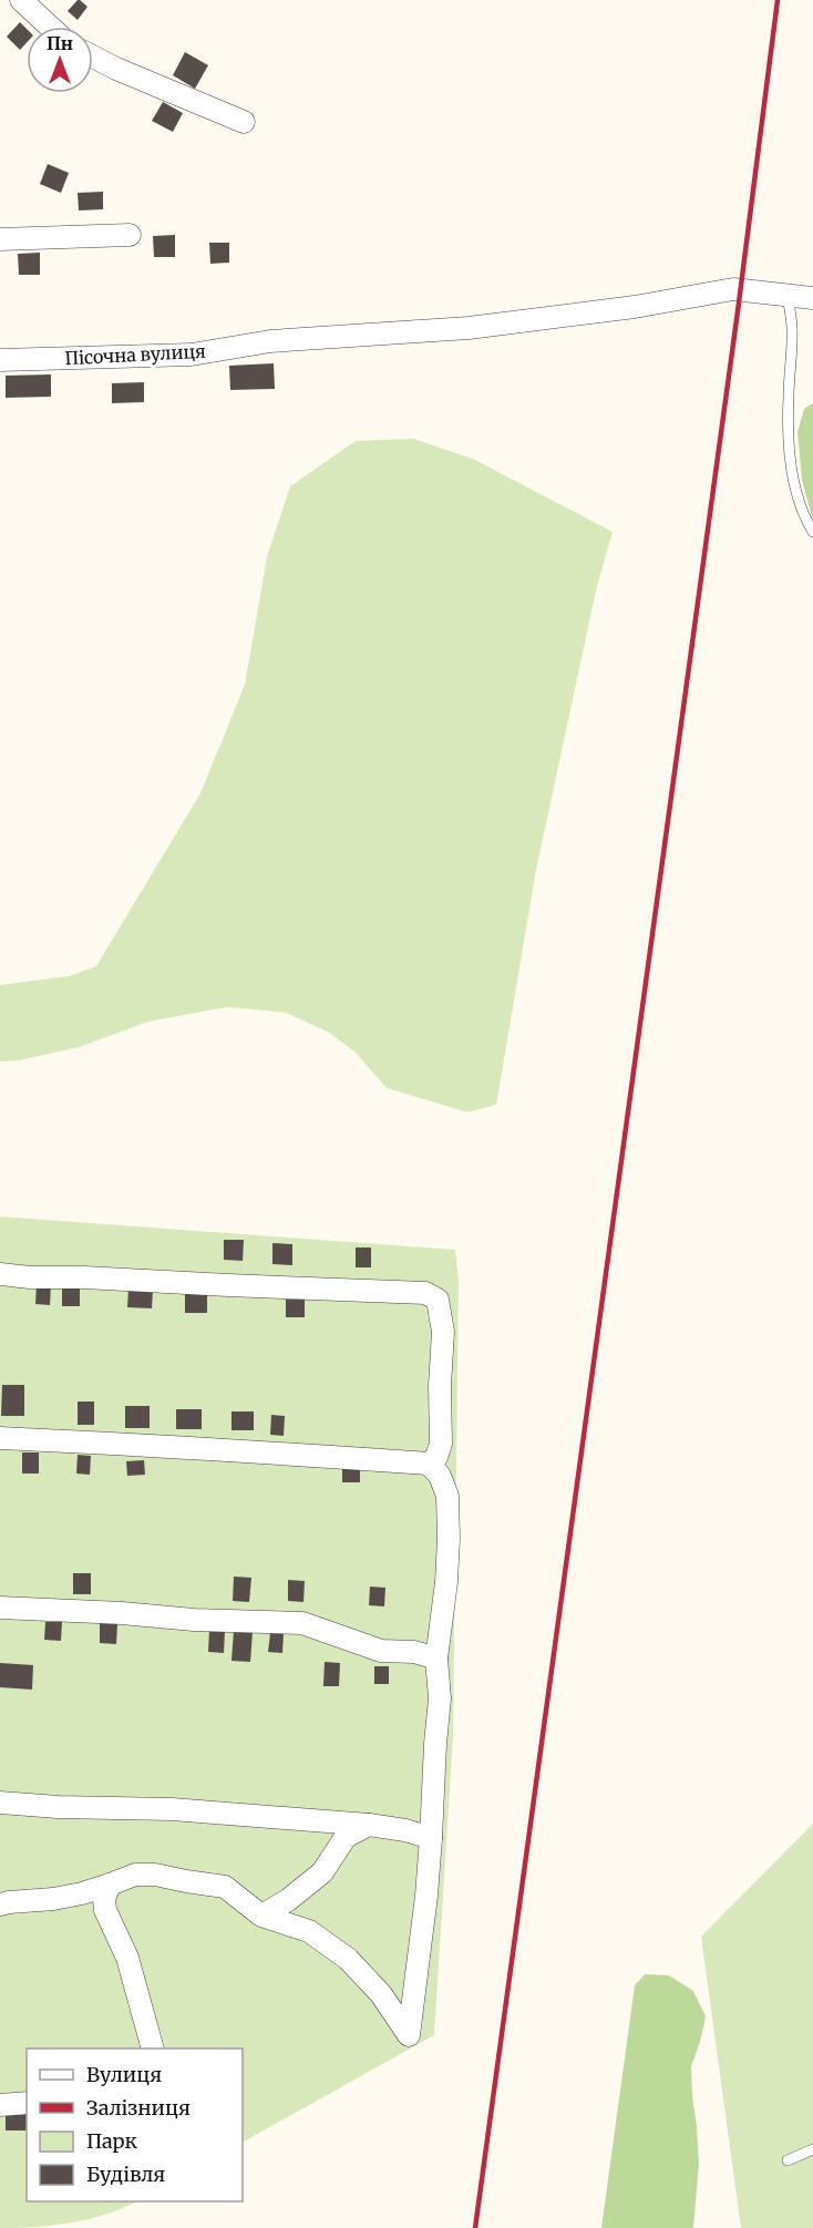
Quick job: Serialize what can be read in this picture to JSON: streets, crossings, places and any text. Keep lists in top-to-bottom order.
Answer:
{
  "streets": {
    "street": ["Пісочна вулиця"]
  },
  "legend": [
    "Вулиця",
    "Залізниця",
    "Парк",
    "Будівля"
  ],
  "north": "top"
}
